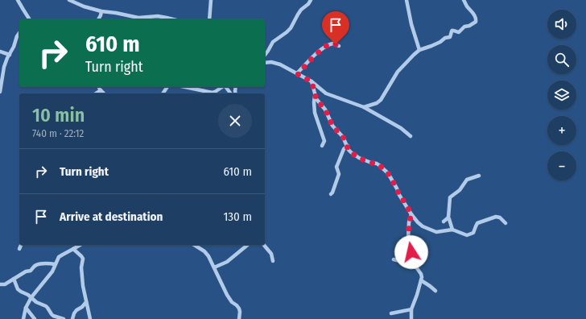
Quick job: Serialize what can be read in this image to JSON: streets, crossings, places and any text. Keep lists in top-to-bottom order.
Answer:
{
  "page": {
    "map_buttons": ["+", "−"],
    "turn": ["610 m", "Turn right"],
    "heading": ["10 min", "740 m · 22:12"],
    "list": [
      {
        "name": "Turn right",
        "value": "610 m"
      },
      {
        "name": "Arrive at destination",
        "value": "130 m"
      }
    ]
  }
}
